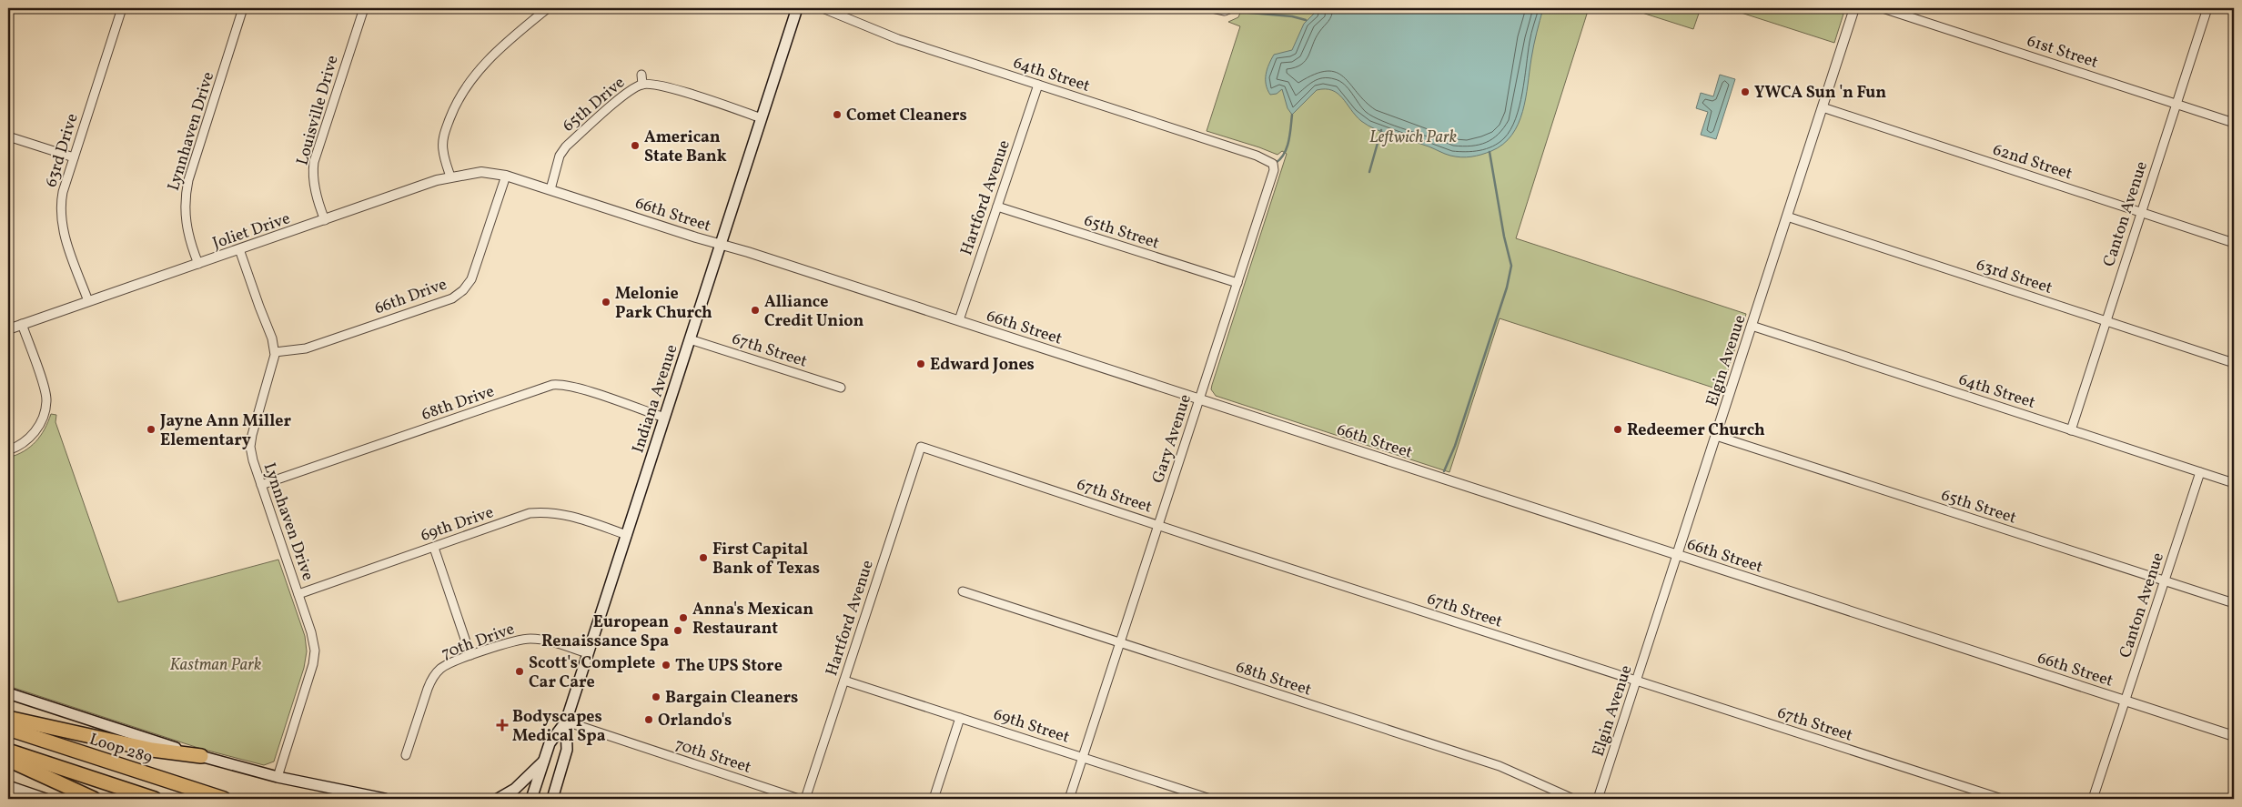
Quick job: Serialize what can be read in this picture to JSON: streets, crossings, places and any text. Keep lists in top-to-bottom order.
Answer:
{
  "streets": {
    "highway": ["Loop 289"],
    "main road": ["Indiana Avenue"],
    "street": [
      "61st Street",
      "64th Street",
      "65th Drive",
      "Louisville Drive",
      "Lynnhaven Drive",
      "63rd Drive",
      "62nd Street",
      "Hartford Avenue",
      "66th Street",
      "Canton Avenue",
      "Joliet Drive",
      "65th Street",
      "63rd Street",
      "66th Drive",
      "67th Street",
      "Elgin Avenue",
      "68th Drive",
      "Gary Avenue",
      "69th Drive",
      "70th Drive",
      "68th Street",
      "69th Street",
      "70th Street"
    ]
  },
  "crossings": [
    ["61st Street", "Canton Avenue"],
    ["64th Street", "Hartford Avenue"],
    ["64th Street", "Canton Avenue"],
    ["64th Street", "Elgin Avenue"],
    ["64th Street", "Gary Avenue"],
    ["65th Drive", "66th Street"],
    ["65th Drive", "Indiana Avenue"],
    ["Louisville Drive", "Joliet Drive"],
    ["Lynnhaven Drive", "Joliet Drive"],
    ["Lynnhaven Drive", "66th Drive"],
    ["Lynnhaven Drive", "68th Drive"],
    ["Lynnhaven Drive", "69th Drive"],
    ["63rd Drive", "Joliet Drive"],
    ["62nd Street", "Canton Avenue"],
    ["62nd Street", "Elgin Avenue"],
    ["Hartford Avenue", "66th Street"],
    ["Hartford Avenue", "65th Street"],
    ["Hartford Avenue", "67th Street"],
    ["Hartford Avenue", "69th Street"],
    ["66th Street", "Canton Avenue"],
    ["66th Street", "Joliet Drive"],
    ["66th Street", "66th Drive"],
    ["66th Street", "Elgin Avenue"],
    ["66th Street", "Indiana Avenue"],
    ["66th Street", "Gary Avenue"],
    ["Canton Avenue", "65th Street"],
    ["Canton Avenue", "63rd Street"],
    ["Joliet Drive", "66th Drive"],
    ["65th Street", "Elgin Avenue"],
    ["65th Street", "Gary Avenue"],
    ["63rd Street", "Elgin Avenue"],
    ["67th Street", "Elgin Avenue"],
    ["67th Street", "Indiana Avenue"],
    ["67th Street", "Gary Avenue"],
    ["Indiana Avenue", "68th Drive"],
    ["Indiana Avenue", "69th Drive"],
    ["Indiana Avenue", "70th Drive"],
    ["Indiana Avenue", "70th Street"],
    ["Gary Avenue", "68th Street"],
    ["Gary Avenue", "69th Street"]
  ],
  "parks": ["Leftwich Park", "Kastman Park"],
  "places": {
    "other": [
      "YWCA Sun 'n Fun",
      "Comet Cleaners",
      "American State Bank",
      "Melonie Park Church",
      "Alliance Credit Union",
      "Edward Jones",
      "Jayne Ann Miller Elementary",
      "Redeemer Church",
      "First Capital Bank of Texas",
      "Anna's Mexican Restaurant",
      "European Renaissance Spa",
      "The UPS Store",
      "Scott's Complete Car Care",
      "Bargain Cleaners",
      "Orlando's"
    ],
    "health": ["Bodyscapes Medical Spa"]
  }
}
